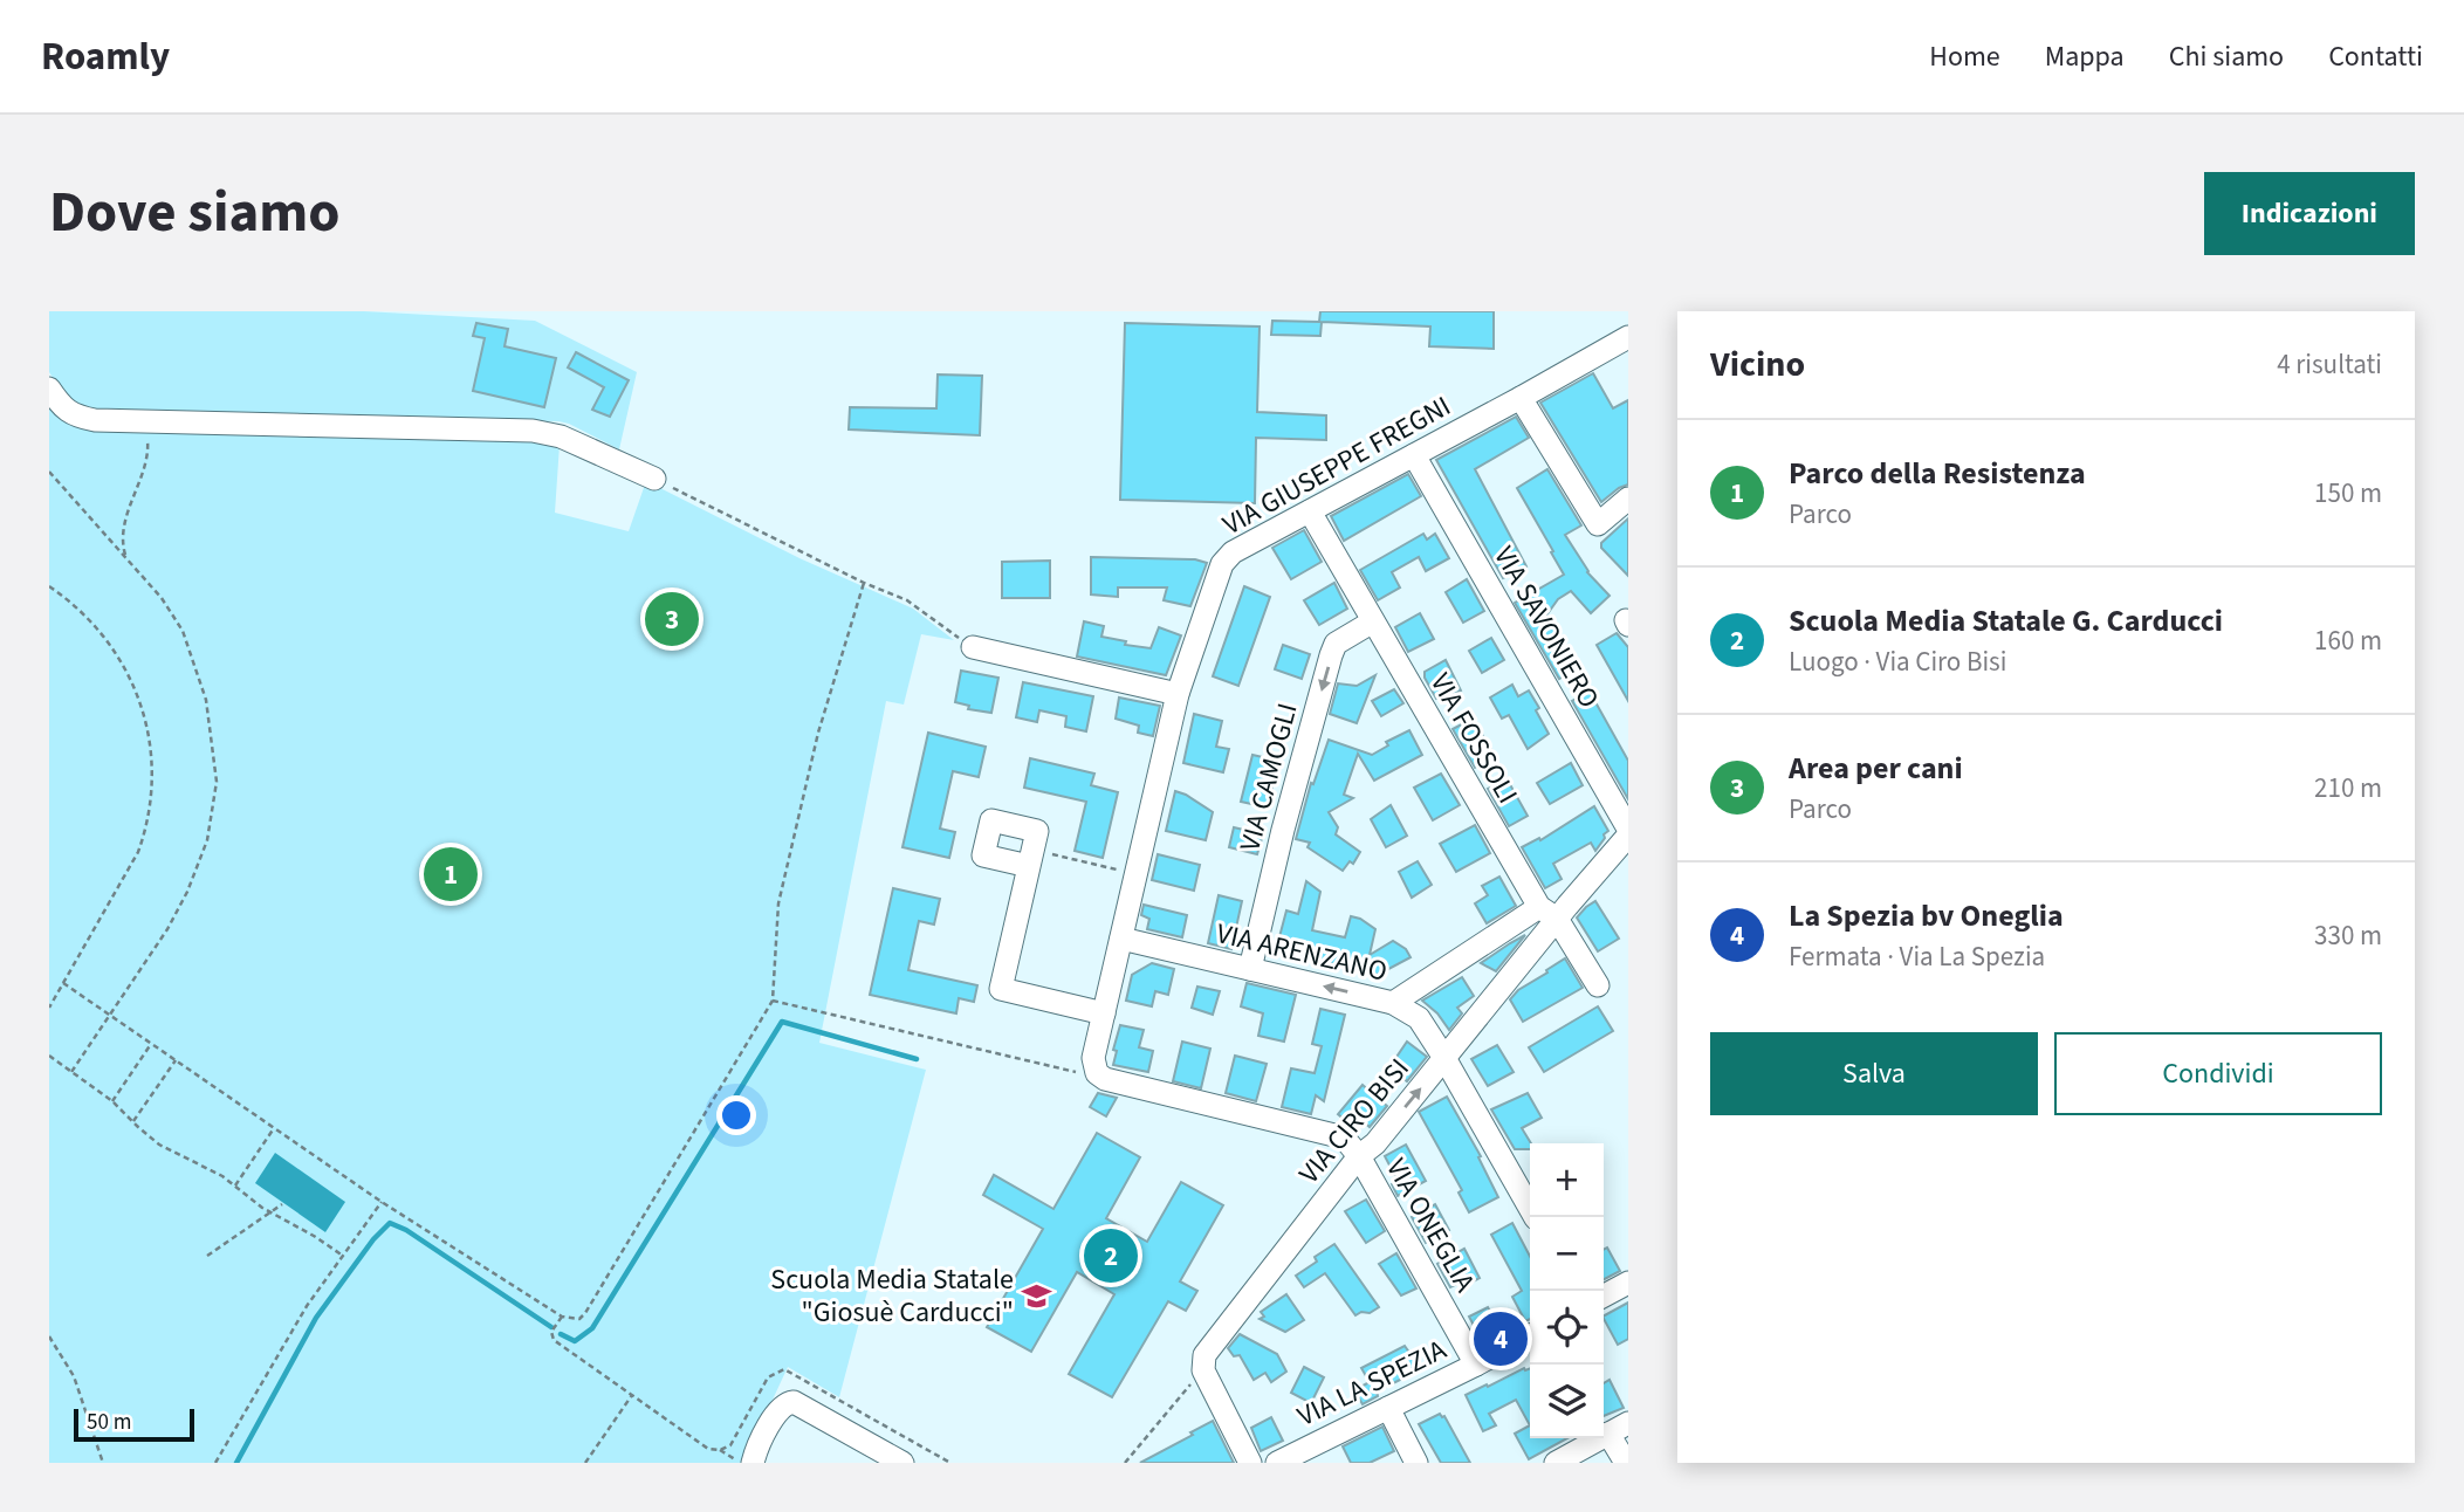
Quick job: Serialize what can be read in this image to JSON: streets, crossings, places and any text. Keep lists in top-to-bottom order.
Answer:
{
  "streets": {
    "street": [
      "VIA GIUSEPPE FREGNI",
      "VIA SAVONIERO",
      "VIA FOSSOLI",
      "VIA CAMOGLI",
      "VIA ARENZANO",
      "VIA CIRO BISI",
      "VIA ONEGLIA",
      "VIA LA SPEZIA"
    ]
  },
  "crossings": [
    ["VIA GIUSEPPE FREGNI", "VIA SAVONIERO"],
    ["VIA GIUSEPPE FREGNI", "VIA FOSSOLI"],
    ["VIA GIUSEPPE FREGNI", "VIA ARENZANO"],
    ["VIA FOSSOLI", "VIA CAMOGLI"],
    ["VIA FOSSOLI", "VIA CIRO BISI"],
    ["VIA CAMOGLI", "VIA ARENZANO"],
    ["VIA ARENZANO", "VIA CIRO BISI"],
    ["VIA CIRO BISI", "VIA ONEGLIA"],
    ["VIA ONEGLIA", "VIA LA SPEZIA"]
  ],
  "one_way": ["VIA CAMOGLI"],
  "places": {
    "school or university": ["Scuola Media Statale \"Giosuè Carducci\""]
  },
  "scale_bar": "50 m",
  "page": {
    "header": "Roamly",
    "nav": [
      "Home",
      "Mappa",
      "Chi siamo",
      "Contatti"
    ],
    "title": "Dove siamo",
    "buttons": [
      "Indicazioni",
      ["Salva", "Condividi"]
    ],
    "heading": ["Vicino", "4 risultati"],
    "list": [
      {
        "mark": "1",
        "name": "Parco della Resistenza",
        "note": "Parco",
        "value": "150 m"
      },
      {
        "mark": "2",
        "name": "Scuola Media Statale G. Carducci",
        "note": "Luogo · Via Ciro Bisi",
        "value": "160 m"
      },
      {
        "mark": "3",
        "name": "Area per cani",
        "note": "Parco",
        "value": "210 m"
      },
      {
        "mark": "4",
        "name": "La Spezia bv Oneglia",
        "note": "Fermata · Via La Spezia",
        "value": "330 m"
      }
    ],
    "pins": [
      "3",
      "1",
      "2",
      "4"
    ],
    "map_buttons": ["+", "−"],
    "scale": "50 m"
  }
}
